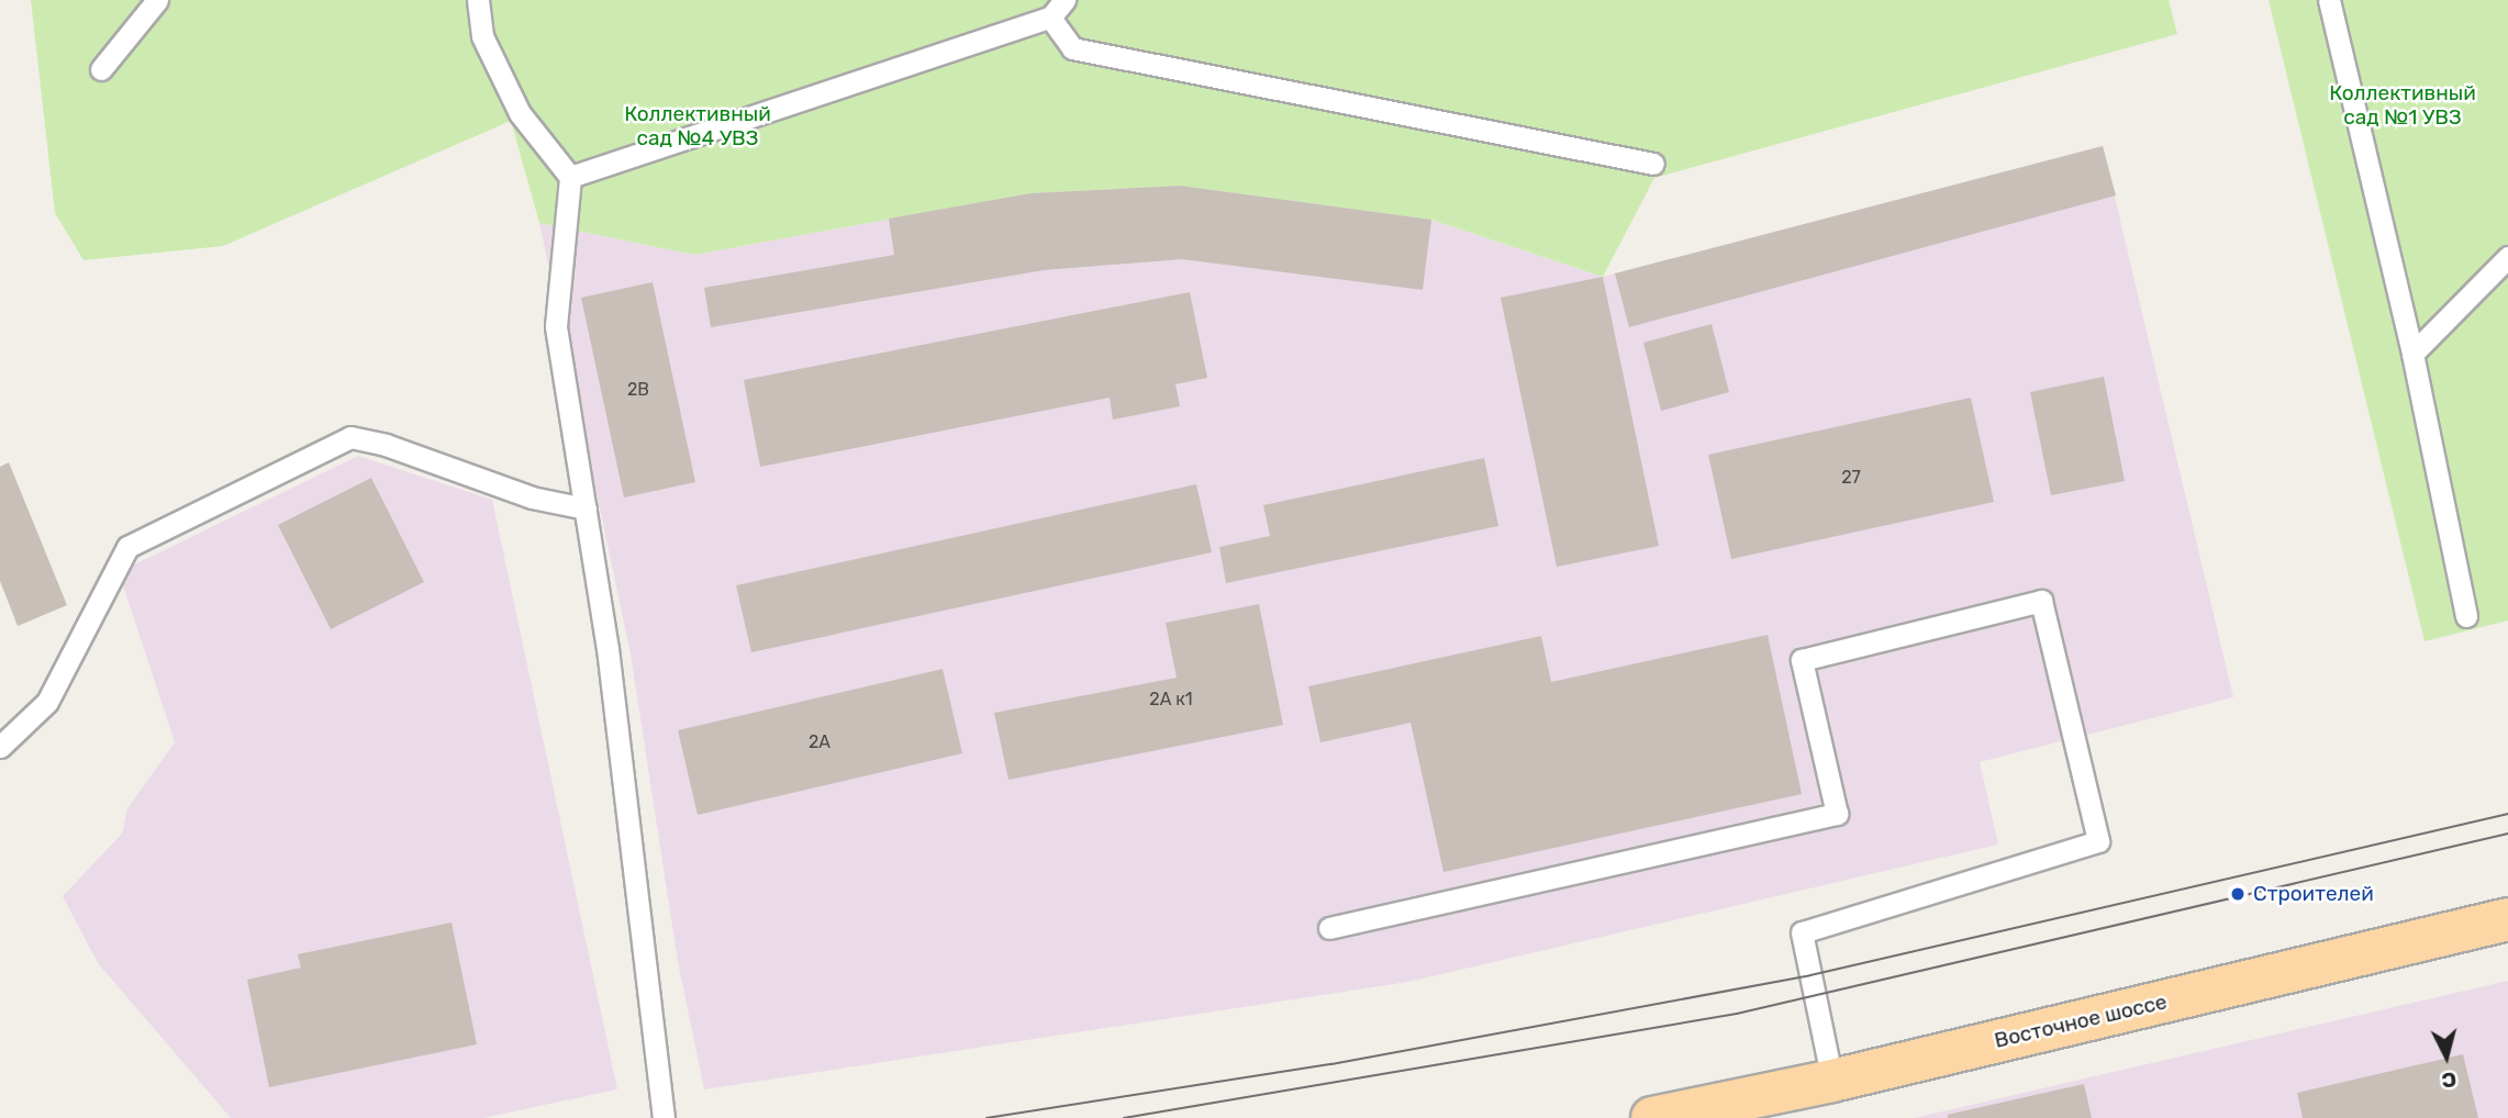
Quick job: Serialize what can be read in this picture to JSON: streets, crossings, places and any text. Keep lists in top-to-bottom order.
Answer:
{
  "streets": {
    "main road": ["Восточное шоссе"]
  },
  "parks": ["Коллективный сад №1 УВЗ", "Коллективный сад №4 УВЗ"],
  "places": ["Строителей"],
  "house_numbers": [
    "2В",
    "27",
    "2А к1",
    "2А"
  ],
  "north": "bottom"
}
